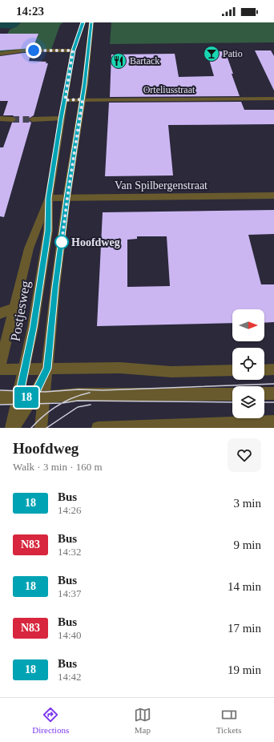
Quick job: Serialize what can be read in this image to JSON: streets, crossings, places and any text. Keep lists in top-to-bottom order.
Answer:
{
  "streets": {
    "street": ["Orteliusstraat", "Van Spilbergenstraat", "Postjesweg"]
  },
  "crossings": [
    ["Orteliusstraat", "Postjesweg"],
    ["Van Spilbergenstraat", "Postjesweg"]
  ],
  "places": {
    "bar": ["Patio"],
    "restaurant": ["Bartack"],
    "other": ["Hoofdweg"]
  },
  "lines": ["bus line 18"],
  "north": "right",
  "page": {
    "status": "14:23",
    "on_map": "18",
    "heading": ["Hoofdweg", "Walk · 3 min · 160 m"],
    "list": [
      {
        "mark": "18",
        "name": "Bus",
        "note": "14:26",
        "value": "3 min"
      },
      {
        "mark": "N83",
        "name": "Bus",
        "note": "14:32",
        "value": "9 min"
      },
      {
        "mark": "18",
        "name": "Bus",
        "note": "14:37",
        "value": "14 min"
      },
      {
        "mark": "N83",
        "name": "Bus",
        "note": "14:40",
        "value": "17 min"
      },
      {
        "mark": "18",
        "name": "Bus",
        "note": "14:42",
        "value": "19 min"
      }
    ],
    "tabs": ["Directions", "Map", "Tickets"]
  }
}
